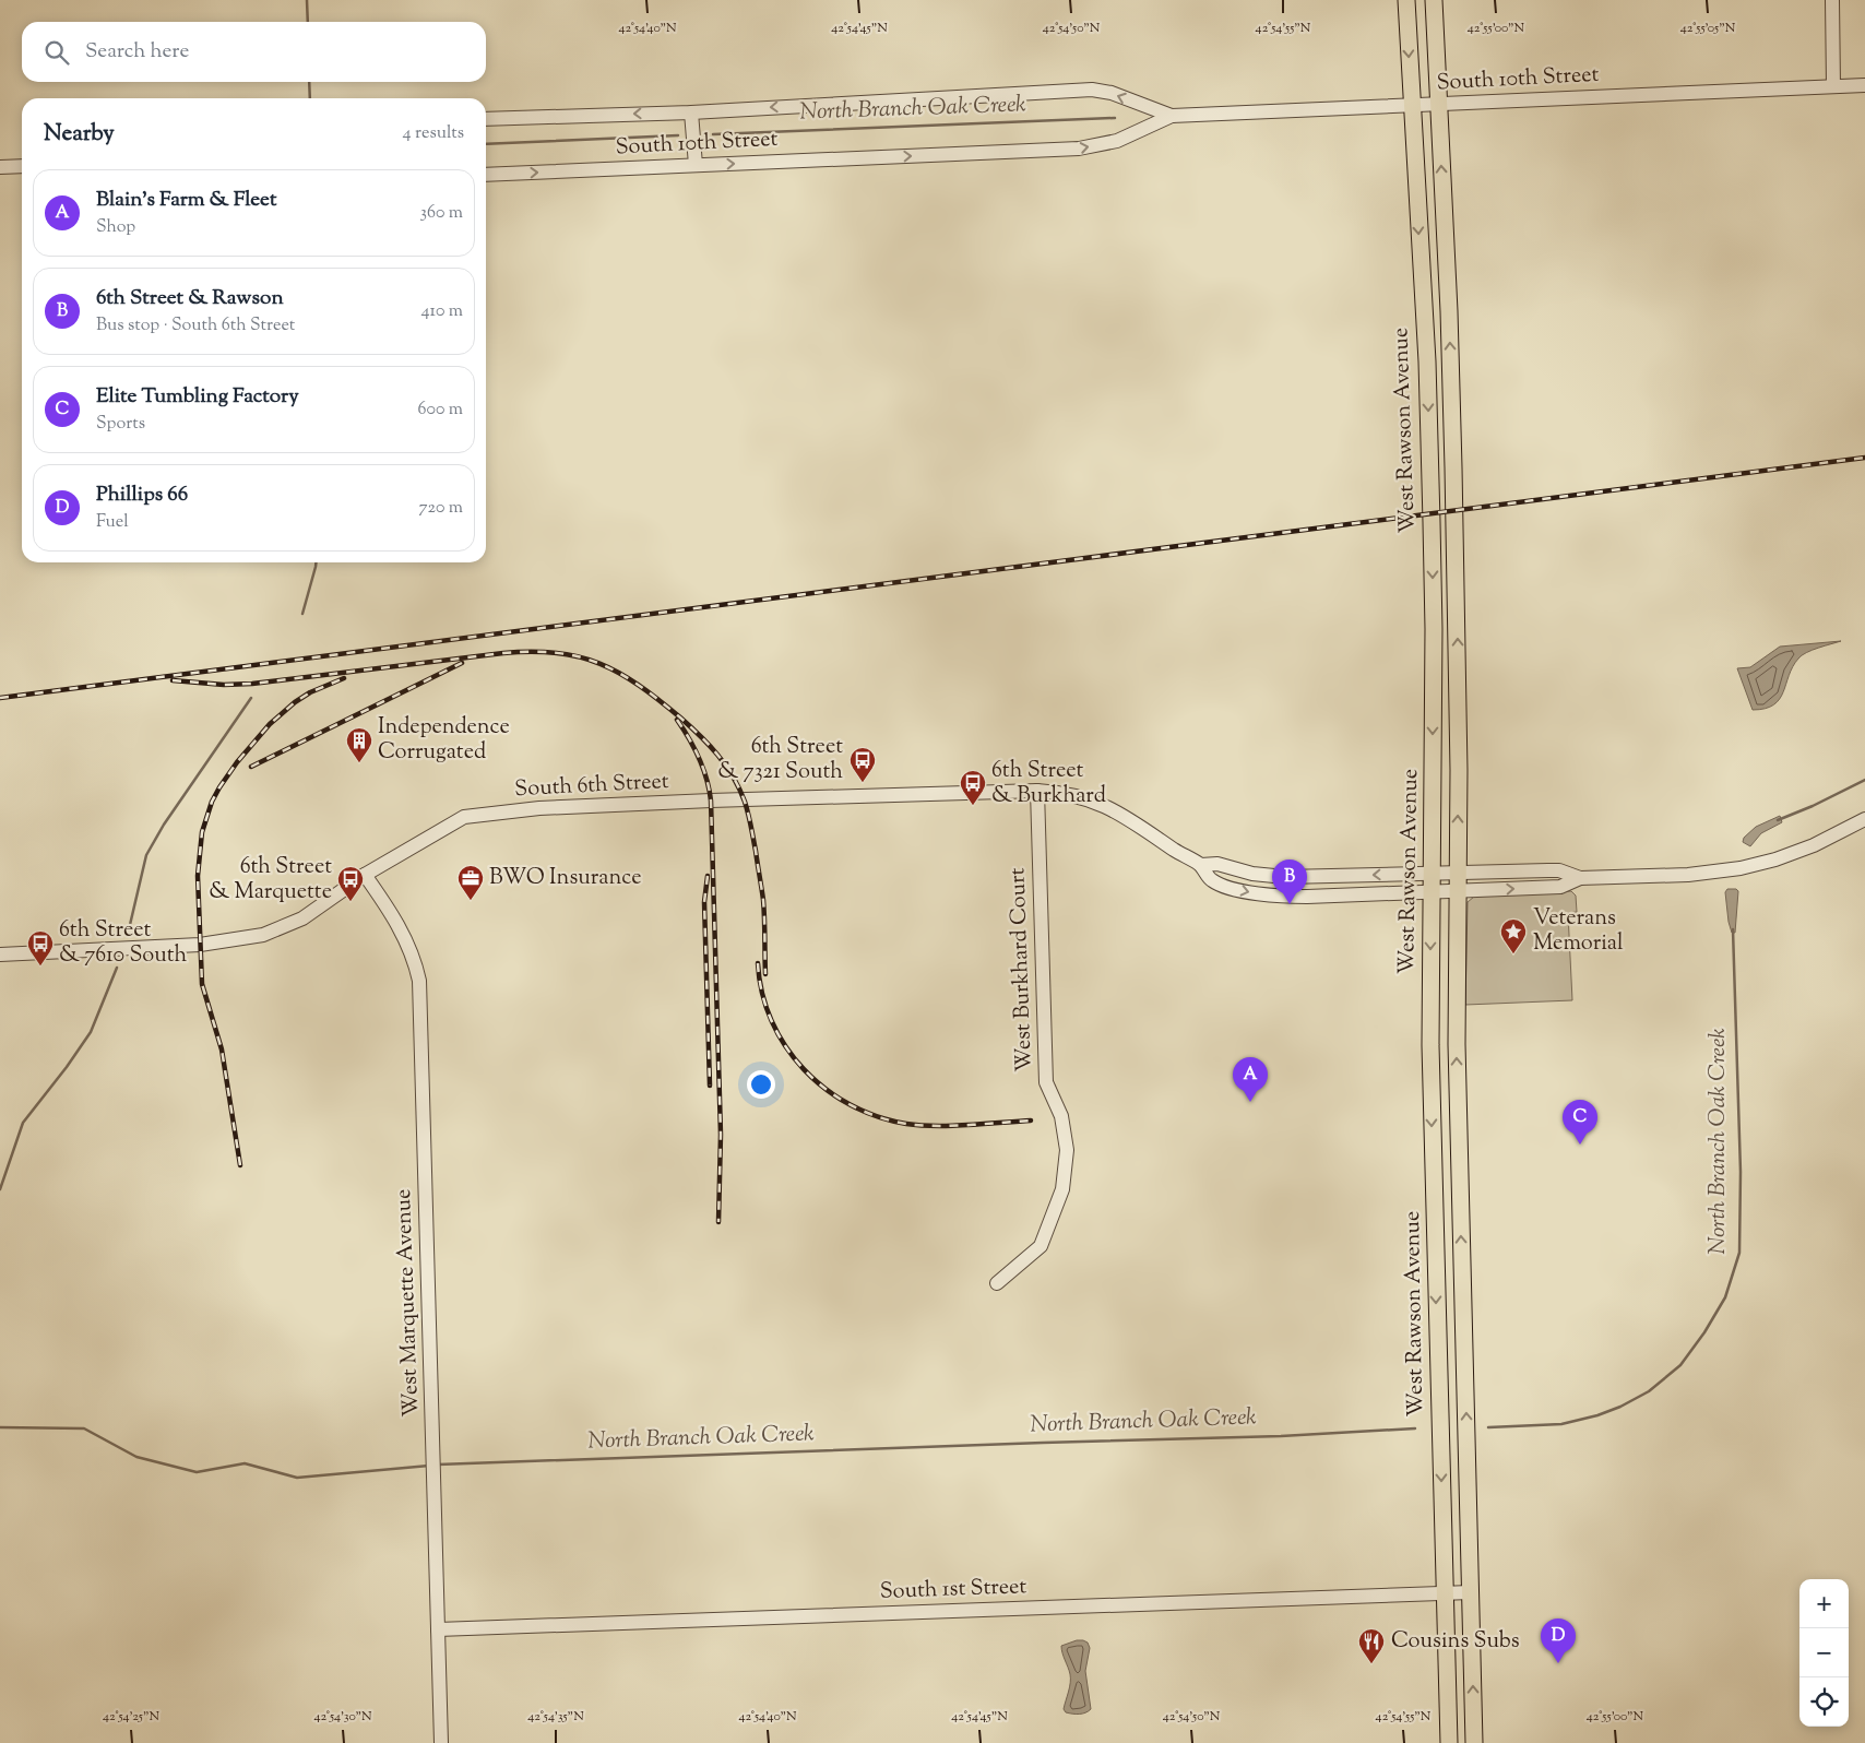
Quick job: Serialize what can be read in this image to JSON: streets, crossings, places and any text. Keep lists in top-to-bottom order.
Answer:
{
  "streets": {
    "main road": ["West Rawson Avenue"],
    "street": [
      "South 10th Street",
      "South 6th Street",
      "West Burkhard Court",
      "West Marquette Avenue",
      "South 1st Street"
    ]
  },
  "crossings": [
    ["South 10th Street", "West Rawson Avenue"],
    ["West Rawson Avenue", "South 6th Street"],
    ["West Rawson Avenue", "South 1st Street"],
    ["South 6th Street", "West Burkhard Court"],
    ["South 6th Street", "West Marquette Avenue"],
    ["West Marquette Avenue", "South 1st Street"]
  ],
  "water": ["North Branch Oak Creek"],
  "places": {
    "building": ["Independence Corrugated"],
    "bus stop": [
      "6th Street & 7321 South",
      "6th Street & Burkhard",
      "6th Street & Marquette",
      "6th Street & 7610 South"
    ],
    "office": ["BWO Insurance"],
    "place": ["Veterans Memorial"],
    "restaurant": ["Cousins Subs"]
  },
  "page": {
    "search": "Search here",
    "heading": ["Nearby", "4 results"],
    "list": [
      {
        "mark": "A",
        "name": "Blain's Farm & Fleet",
        "note": "Shop",
        "value": "360 m"
      },
      {
        "mark": "B",
        "name": "6th Street & Rawson",
        "note": "Bus stop · South 6th Street",
        "value": "410 m"
      },
      {
        "mark": "C",
        "name": "Elite Tumbling Factory",
        "note": "Sports",
        "value": "600 m"
      },
      {
        "mark": "D",
        "name": "Phillips 66",
        "note": "Fuel",
        "value": "720 m"
      }
    ],
    "pins": [
      "B",
      "A",
      "C",
      "D"
    ],
    "map_buttons": ["+", "−"]
  },
  "coordinates": [
    "42°54'40\"N",
    "42°54'45\"N",
    "42°54'50\"N",
    "42°54'55\"N",
    "42°55'00\"N",
    "42°55'05\"N",
    "42°54'25\"N",
    "42°54'30\"N",
    "42°54'35\"N"
  ]
}
